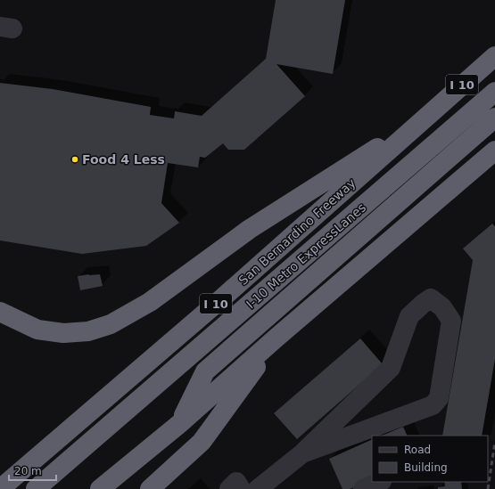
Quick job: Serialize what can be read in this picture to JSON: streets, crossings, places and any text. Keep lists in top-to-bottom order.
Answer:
{
  "streets": {
    "highway": ["I 10", "San Bernardino Freeway", "I-10 Metro ExpressLanes"]
  },
  "places": ["Food 4 Less"],
  "legend": ["Road", "Building"],
  "scale_bar": "20 m"
}
